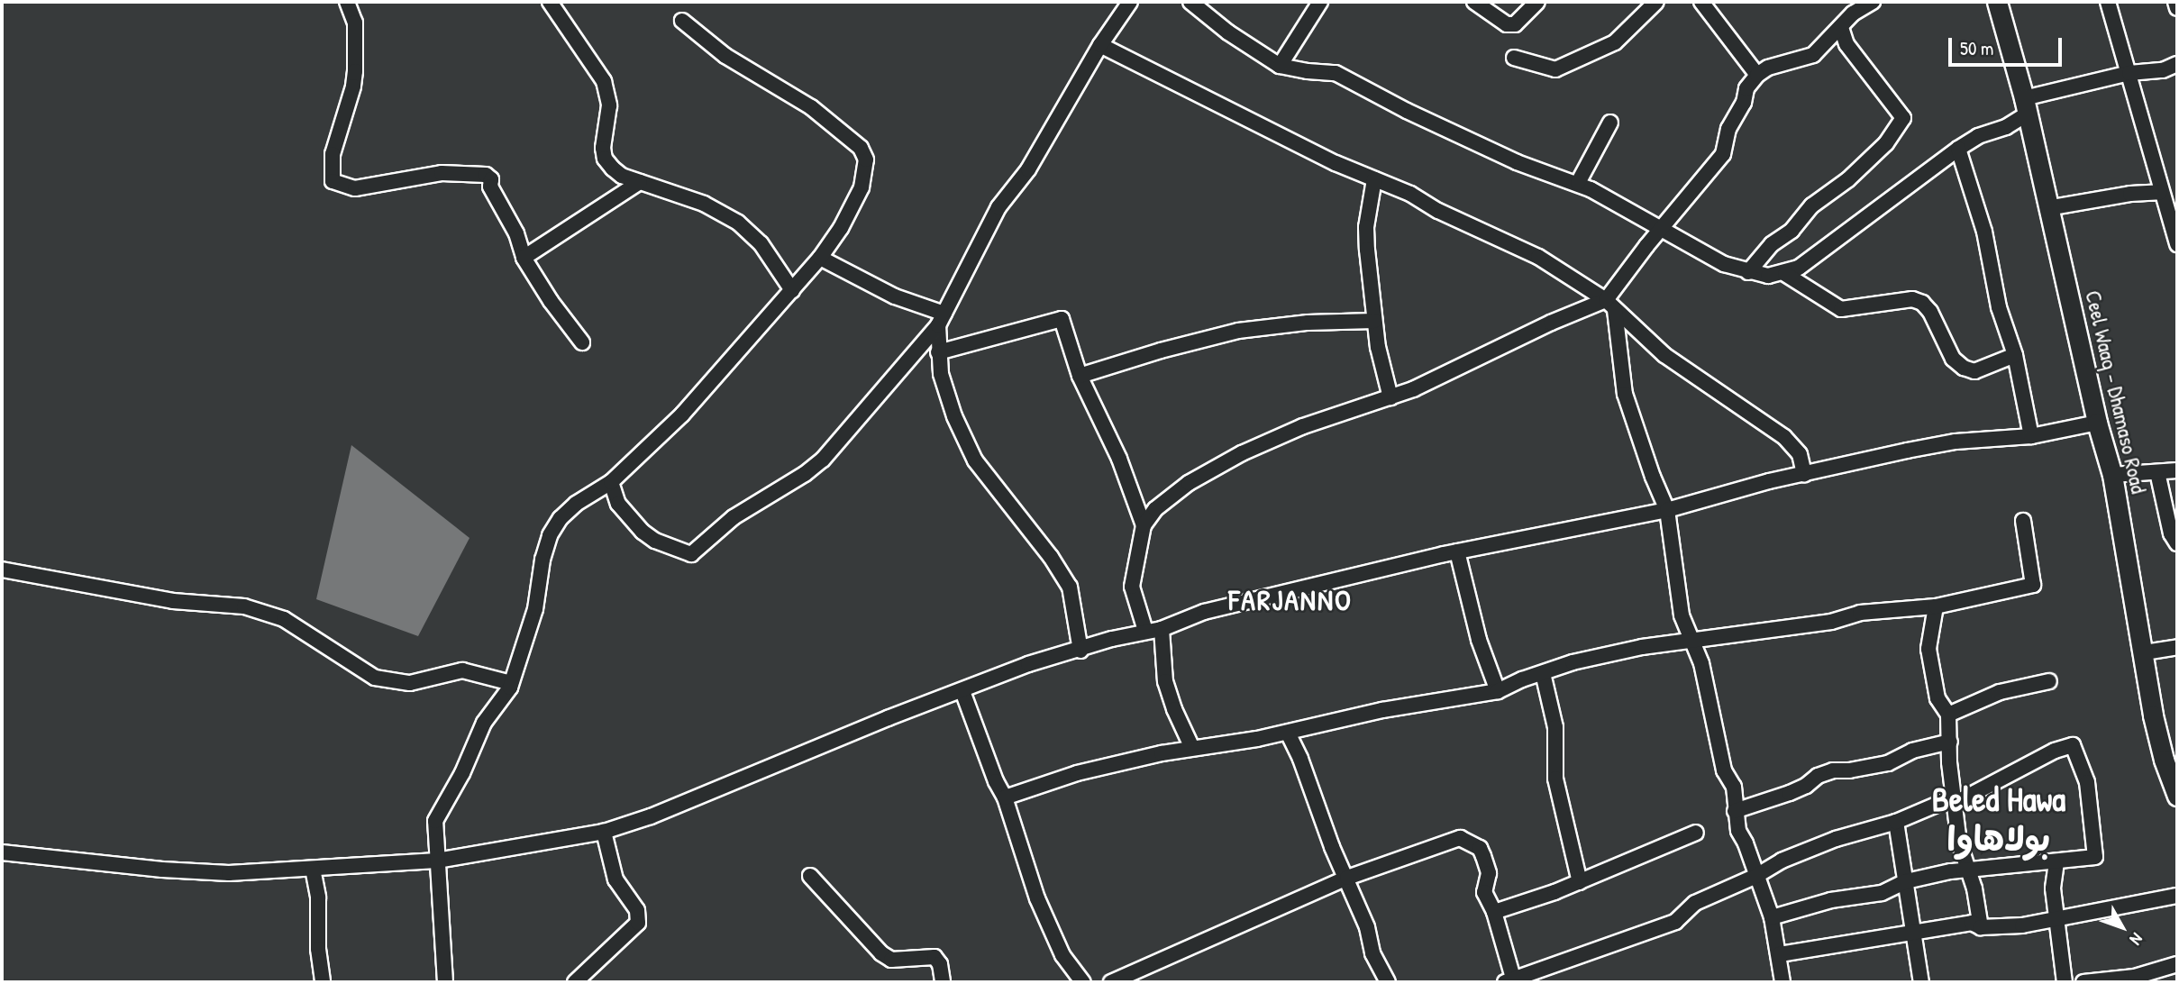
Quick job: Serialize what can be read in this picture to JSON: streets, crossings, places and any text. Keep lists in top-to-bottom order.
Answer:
{
  "streets": {
    "main road": ["Ceel Waaq - Dhamaso Road"]
  },
  "districts": ["FARJANNO", "Beled Hawa بولاهاوا"],
  "scale_bar": "50 m",
  "north": "bottom right"
}
